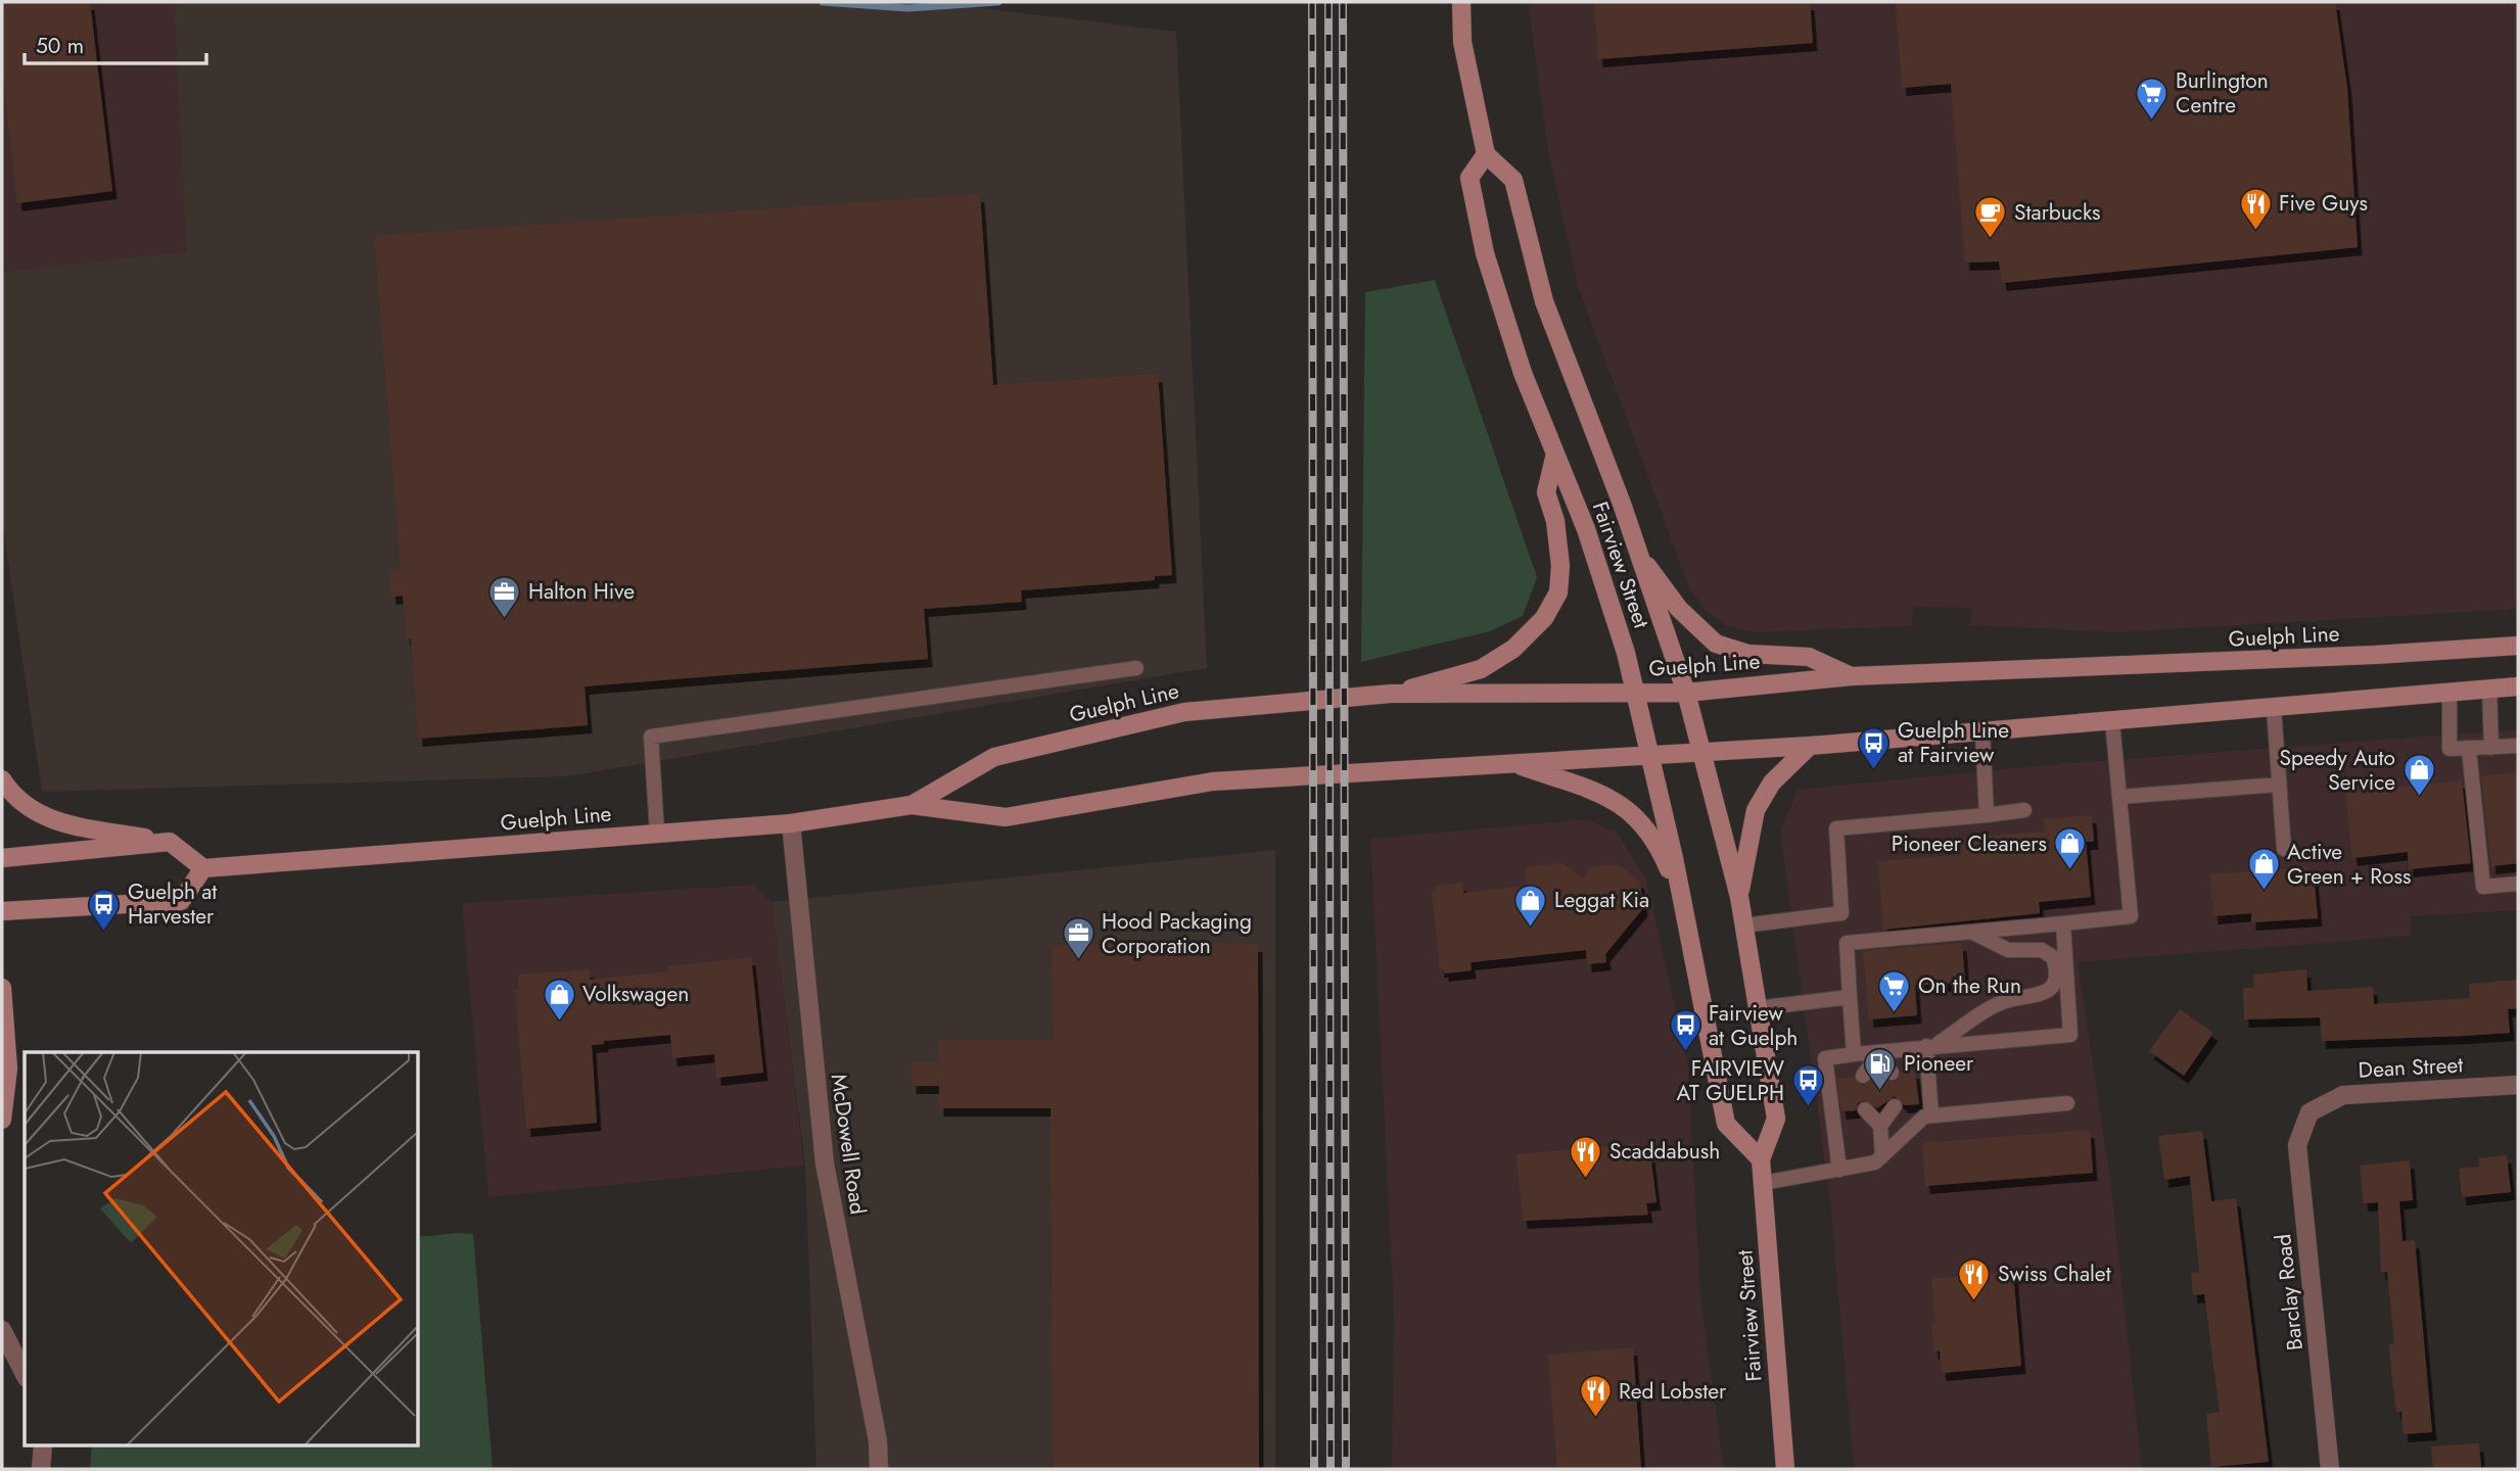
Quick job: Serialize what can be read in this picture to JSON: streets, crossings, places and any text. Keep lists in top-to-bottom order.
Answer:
{
  "streets": {
    "main road": ["Fairview Street", "Guelph Line"],
    "street": ["Dean Street", "McDowell Road", "Barclay Road"]
  },
  "crossings": [
    ["Fairview Street", "Guelph Line"],
    ["Guelph Line", "McDowell Road"],
    ["Dean Street", "Barclay Road"]
  ],
  "places": {
    "supermarket": ["Burlington Centre", "On the Run"],
    "restaurant": [
      "Five Guys",
      "Scaddabush",
      "Swiss Chalet",
      "Red Lobster"
    ],
    "cafe": ["Starbucks"],
    "office": ["Halton Hive", "Hood Packaging Corporation"],
    "bus stop": [
      "Guelph Line at Fairview",
      "Guelph at Harvester",
      "Fairview at Guelph",
      "FAIRVIEW AT GUELPH"
    ],
    "shop": [
      "Speedy Auto Service",
      "Pioneer Cleaners",
      "Active Green + Ross",
      "Leggat Kia",
      "Volkswagen"
    ],
    "fuel station": ["Pioneer"]
  },
  "scale_bar": "50 m"
}
